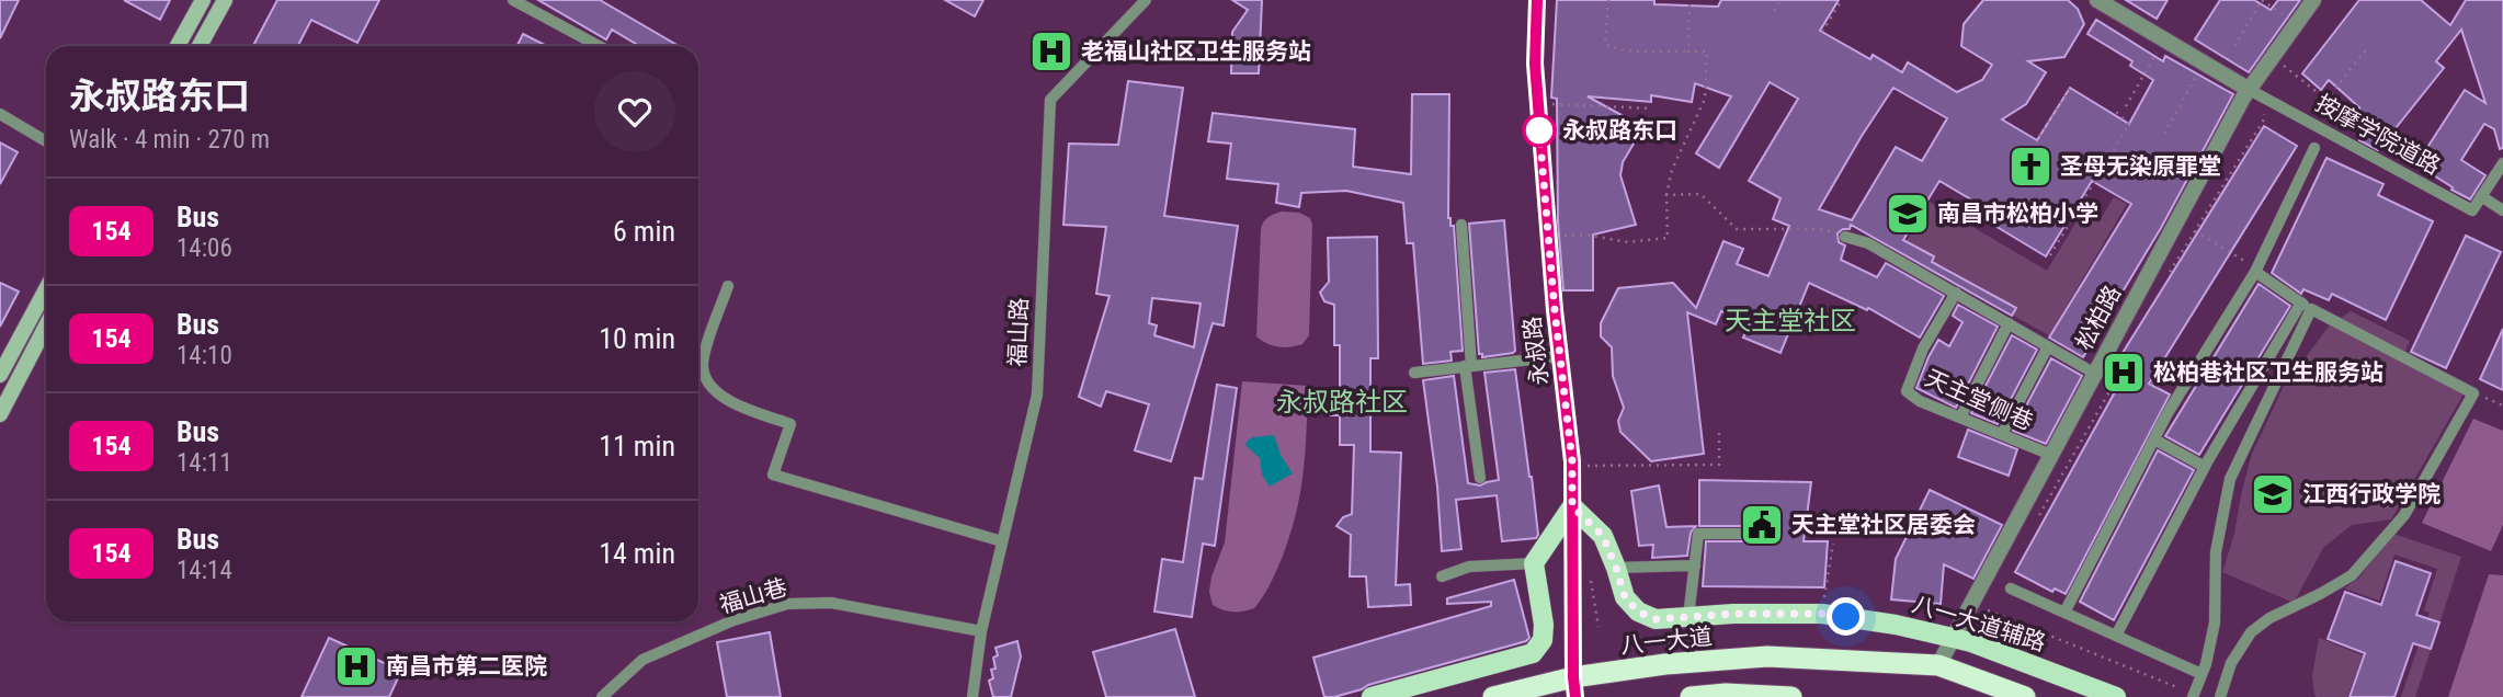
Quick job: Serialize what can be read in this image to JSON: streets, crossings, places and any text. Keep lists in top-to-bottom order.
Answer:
{
  "streets": {
    "highway": ["八一大道"],
    "main road": ["八一大道辅路"],
    "street": ["松柏路", "永叔路"],
    "lane": [
      "按摩学院道路",
      "福山路",
      "天主堂侧巷",
      "福山巷"
    ]
  },
  "crossings": [
    ["按摩学院道路", "松柏路"],
    ["松柏路", "天主堂侧巷"],
    ["松柏路", "八一大道辅路"],
    ["松柏路", "八一大道"],
    ["福山路", "福山巷"],
    ["永叔路", "八一大道辅路"],
    ["永叔路", "八一大道"]
  ],
  "districts": ["天主堂社区", "永叔路社区"],
  "places": {
    "hospital": ["老福山社区卫生服务站", "松柏巷社区卫生服务站", "南昌市第二医院"],
    "other": ["永叔路东口"],
    "church": ["圣母无染原罪堂"],
    "school or university": ["南昌市松柏小学", "江西行政学院"],
    "public building": ["天主堂社区居委会"]
  },
  "lines": ["bus line 154"],
  "page": {
    "heading": ["永叔路东口", "Walk · 4 min · 270 m"],
    "list": [
      {
        "mark": "154",
        "name": "Bus",
        "note": "14:06",
        "value": "6 min"
      },
      {
        "mark": "154",
        "name": "Bus",
        "note": "14:10",
        "value": "10 min"
      },
      {
        "mark": "154",
        "name": "Bus",
        "note": "14:11",
        "value": "11 min"
      },
      {
        "mark": "154",
        "name": "Bus",
        "note": "14:14",
        "value": "14 min"
      }
    ]
  }
}
